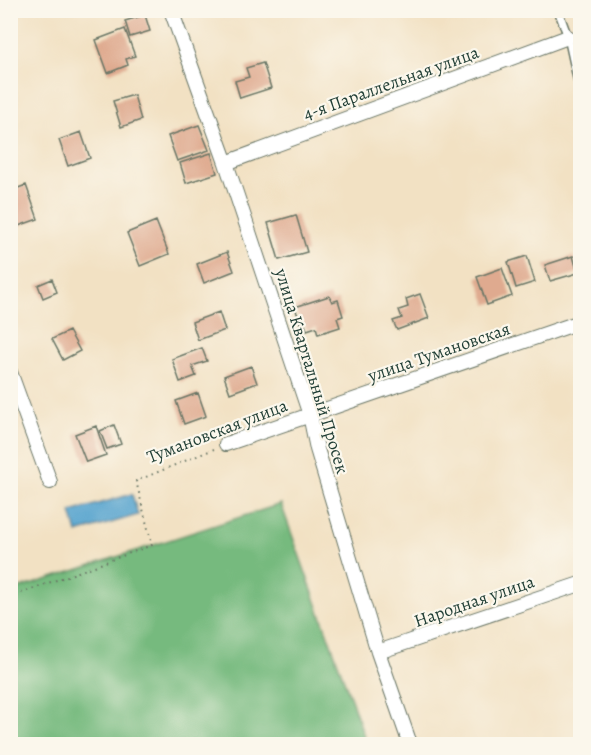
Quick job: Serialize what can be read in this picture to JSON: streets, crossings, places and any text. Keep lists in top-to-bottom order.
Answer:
{
  "streets": {
    "street": [
      "4-я Параллельная улица",
      "улица Тумановская",
      "улица Квартальный Просек",
      "Тумановская улица",
      "Народная улица"
    ]
  },
  "crossings": [
    ["4-я Параллельная улица", "улица Квартальный Просек"],
    ["улица Тумановская", "улица Квартальный Просек"],
    ["улица Тумановская", "Тумановская улица"],
    ["улица Квартальный Просек", "Тумановская улица"],
    ["улица Квартальный Просек", "Народная улица"]
  ]
}
